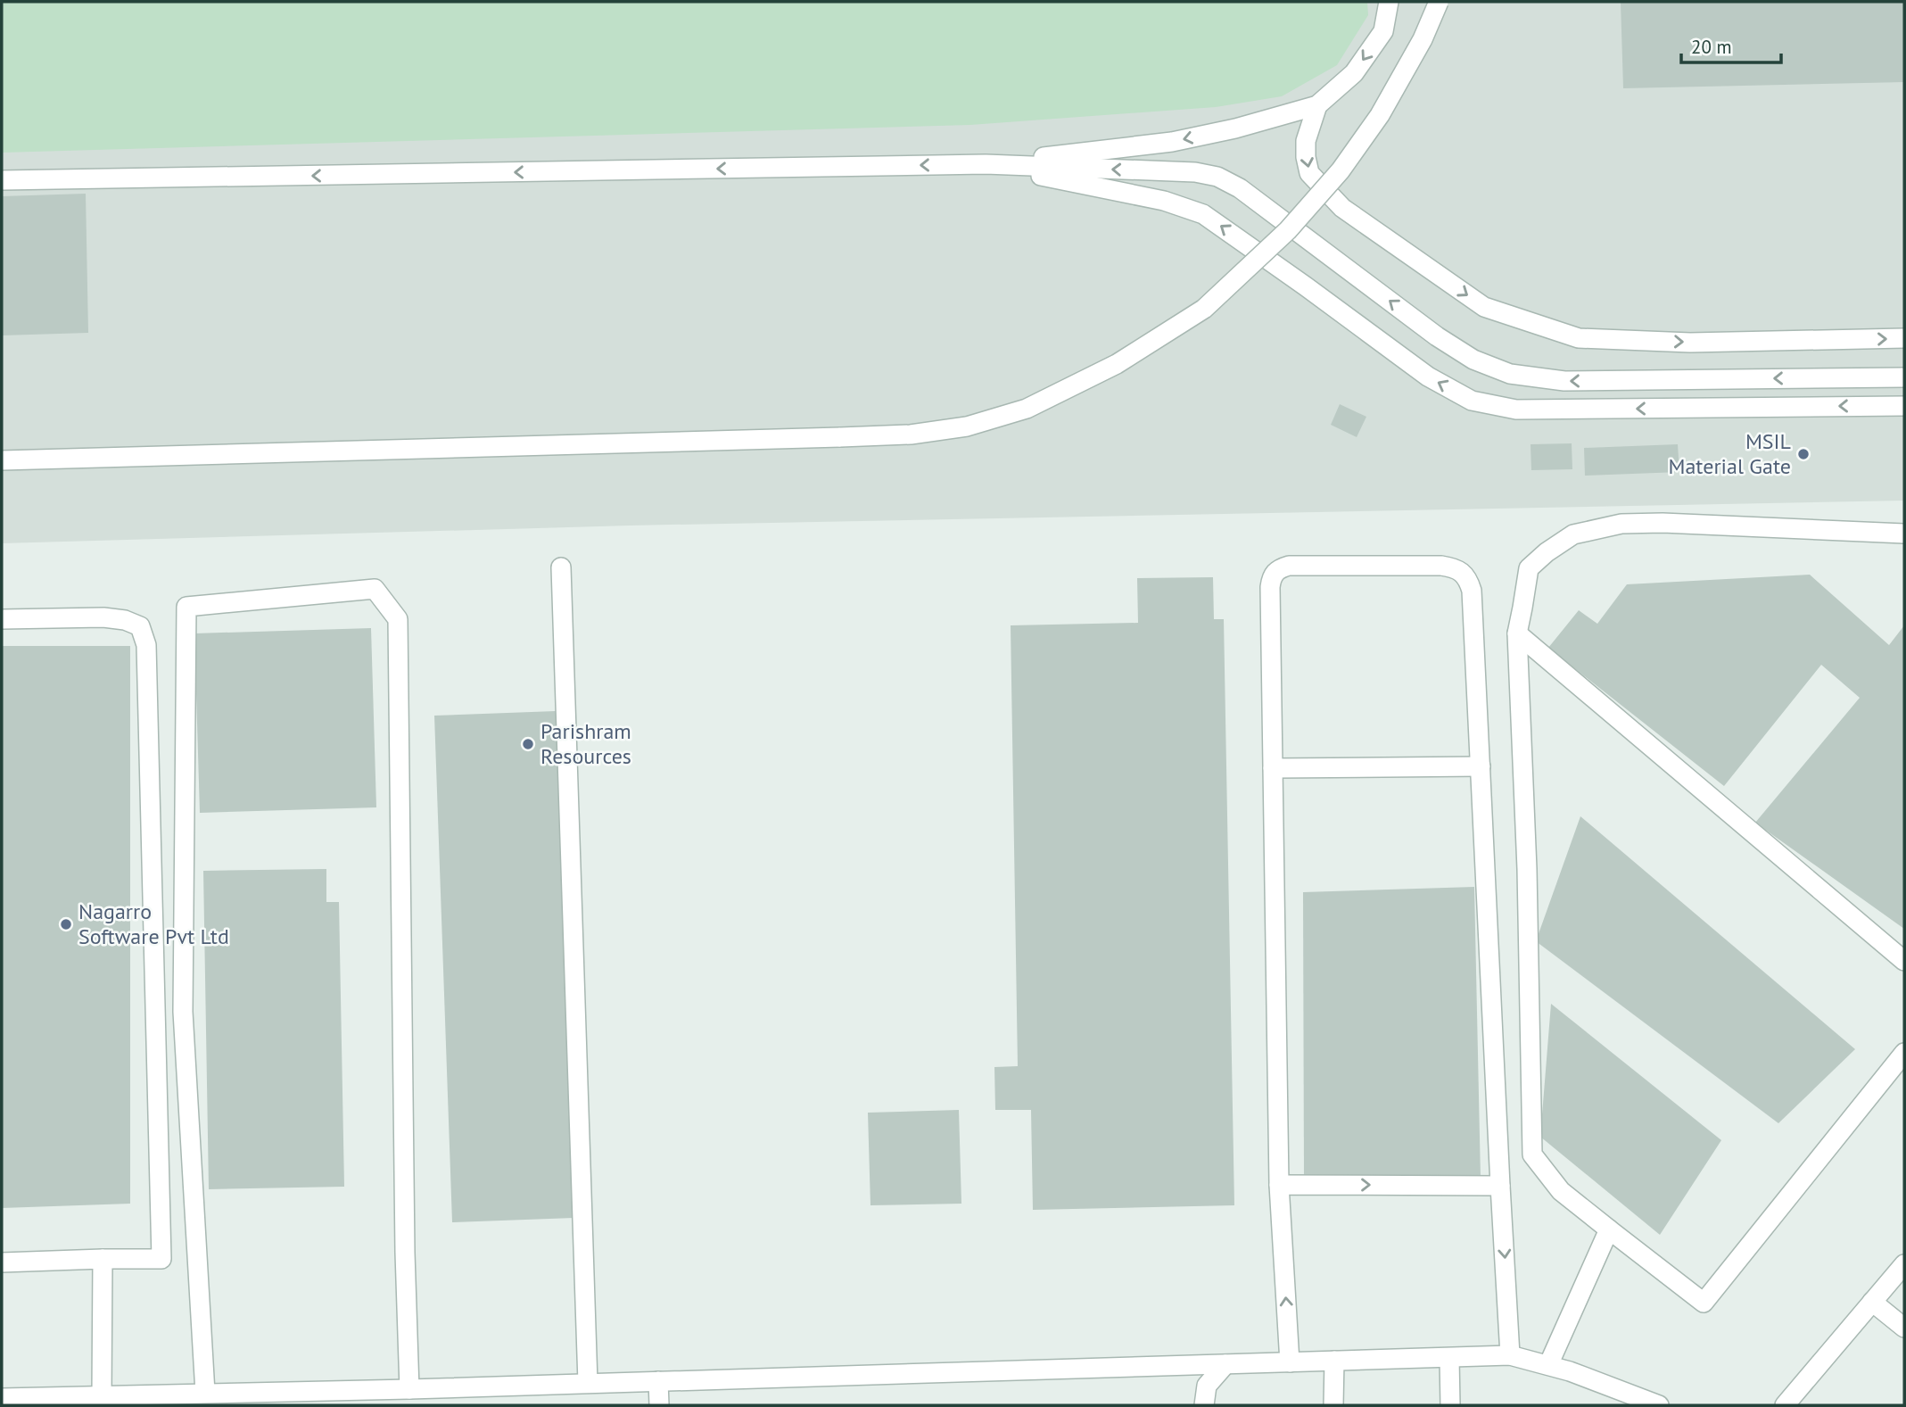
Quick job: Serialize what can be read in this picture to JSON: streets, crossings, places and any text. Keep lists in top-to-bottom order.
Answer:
{
  "places": ["MSIL Material Gate", "Parishram Resources", "Nagarro Software Pvt Ltd"],
  "scale_bar": "20 m"
}
